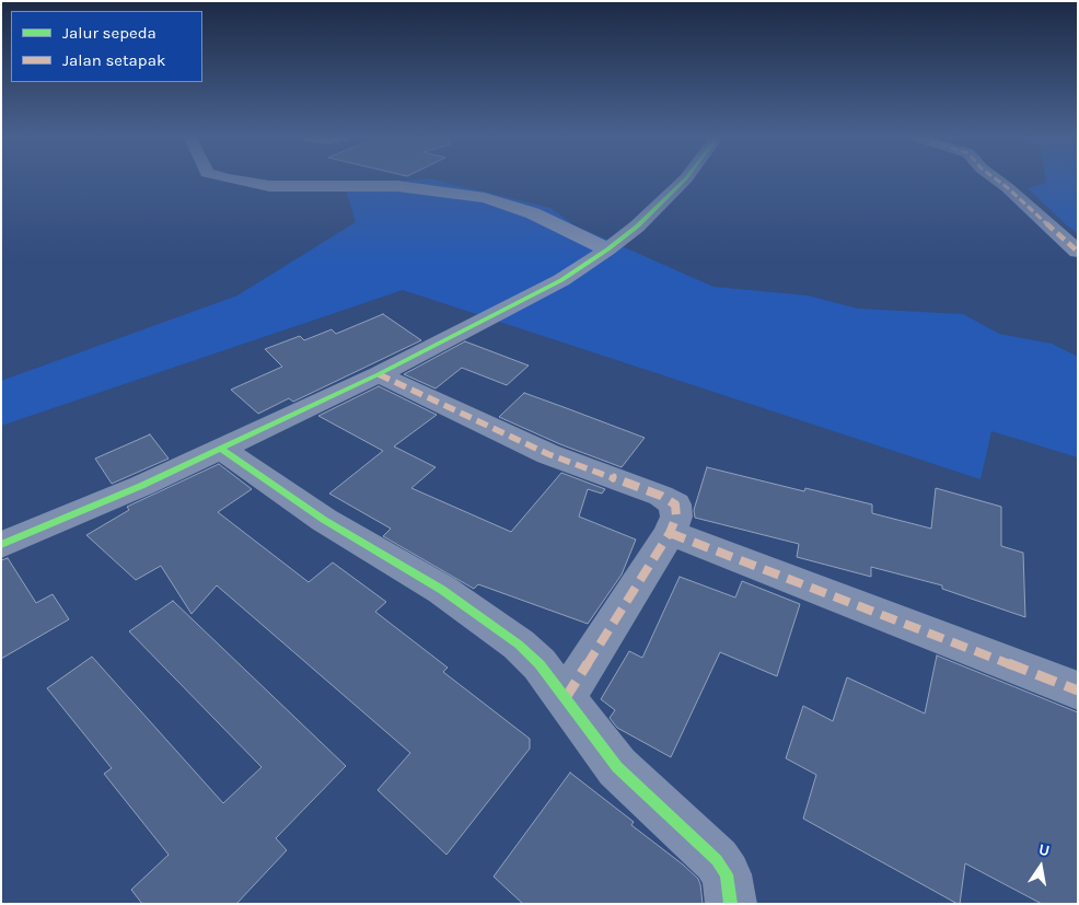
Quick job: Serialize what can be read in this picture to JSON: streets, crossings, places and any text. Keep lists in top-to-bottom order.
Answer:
{
  "legend": ["Jalur sepeda", "Jalan setapak"],
  "north": "top"
}
